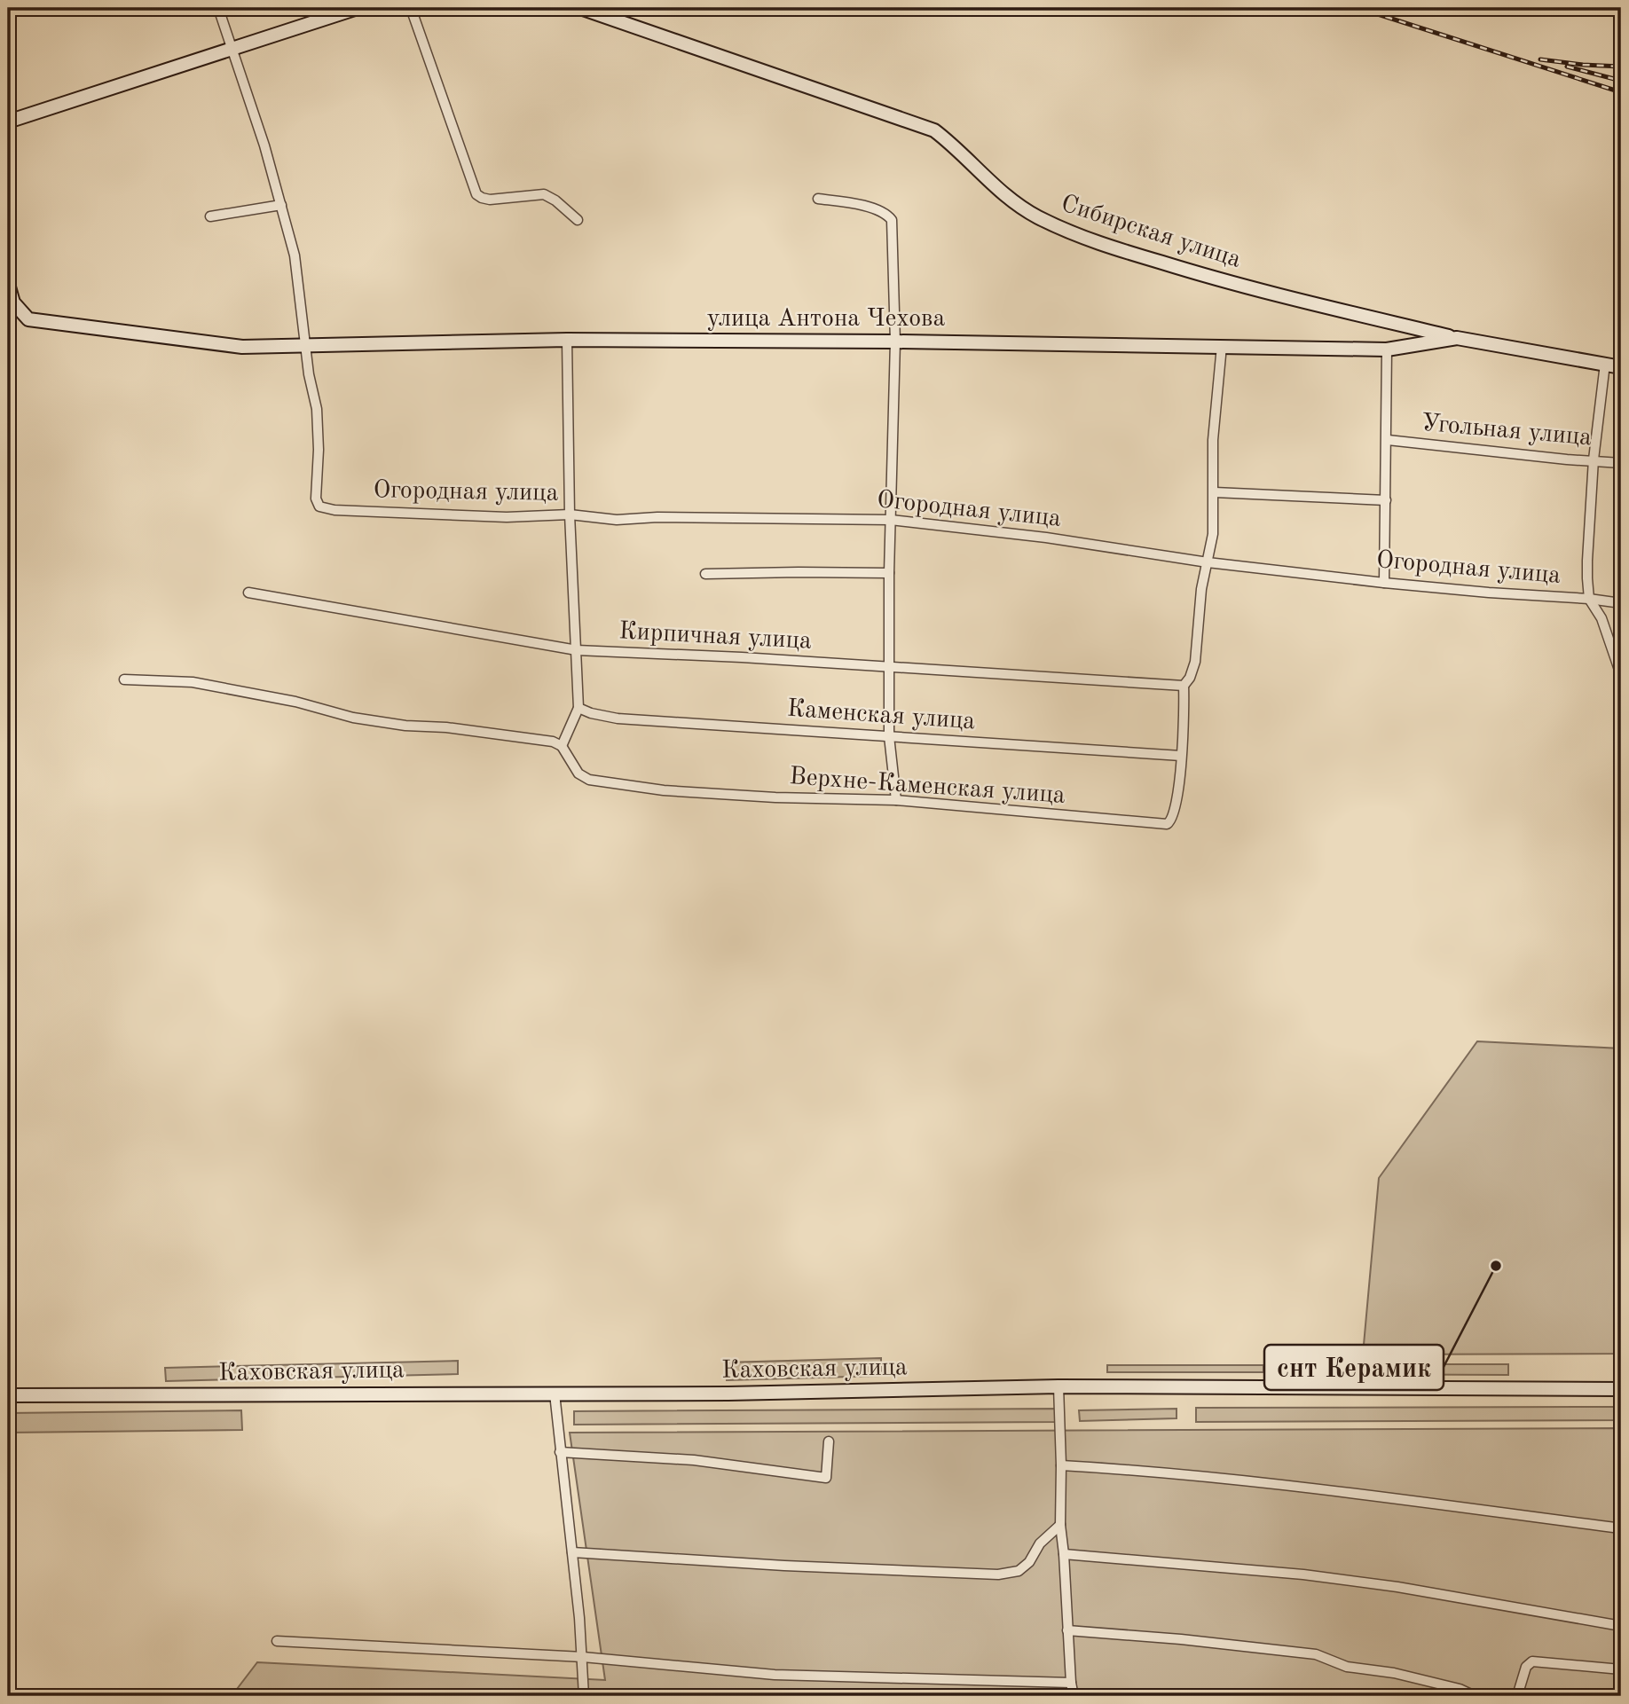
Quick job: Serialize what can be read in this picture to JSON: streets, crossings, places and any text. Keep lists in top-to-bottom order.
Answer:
{
  "streets": {
    "street": [
      "Сибирская улица",
      "улица Антона Чехова",
      "Угольная улица",
      "Огородная улица",
      "Кирпичная улица",
      "Каменская улица",
      "Верхне-Каменская улица",
      "Каховская улица"
    ]
  },
  "crossings": [
    ["Сибирская улица", "улица Антона Чехова"],
    ["улица Антона Чехова", "Огородная улица"],
    ["Кирпичная улица", "Верхне-Каменская улица"],
    ["Каменская улица", "Верхне-Каменская улица"]
  ],
  "places": ["снт Керамик"]
}
